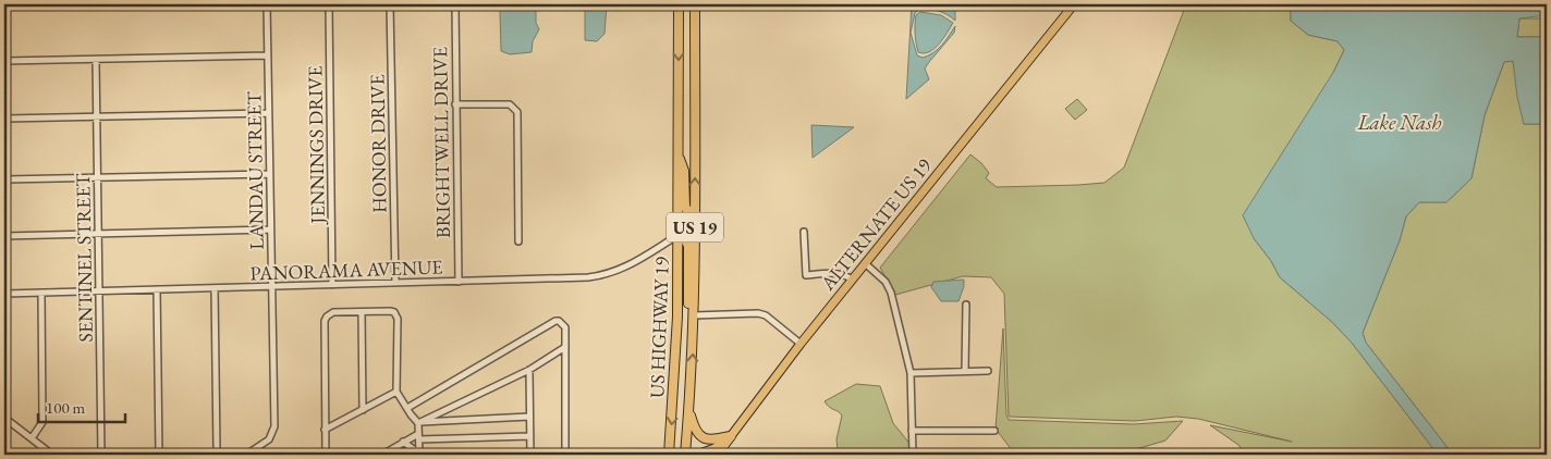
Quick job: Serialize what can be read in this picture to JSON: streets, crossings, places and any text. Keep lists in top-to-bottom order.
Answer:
{
  "streets": {
    "highway": ["US 19", "US HIGHWAY 19"],
    "main road": ["ALTERNATE US 19"],
    "street": [
      "BRIGHTWELL DRIVE",
      "HONOR DRIVE",
      "JENNINGS DRIVE",
      "LANDAU STREET",
      "SENTINEL STREET",
      "PANORAMA AVENUE"
    ]
  },
  "crossings": [
    ["BRIGHTWELL DRIVE", "PANORAMA AVENUE"],
    ["HONOR DRIVE", "PANORAMA AVENUE"],
    ["JENNINGS DRIVE", "PANORAMA AVENUE"],
    ["LANDAU STREET", "PANORAMA AVENUE"],
    ["SENTINEL STREET", "PANORAMA AVENUE"],
    ["PANORAMA AVENUE", "US HIGHWAY 19"]
  ],
  "water": ["Lake Nash"],
  "scale_bar": "100 m"
}
